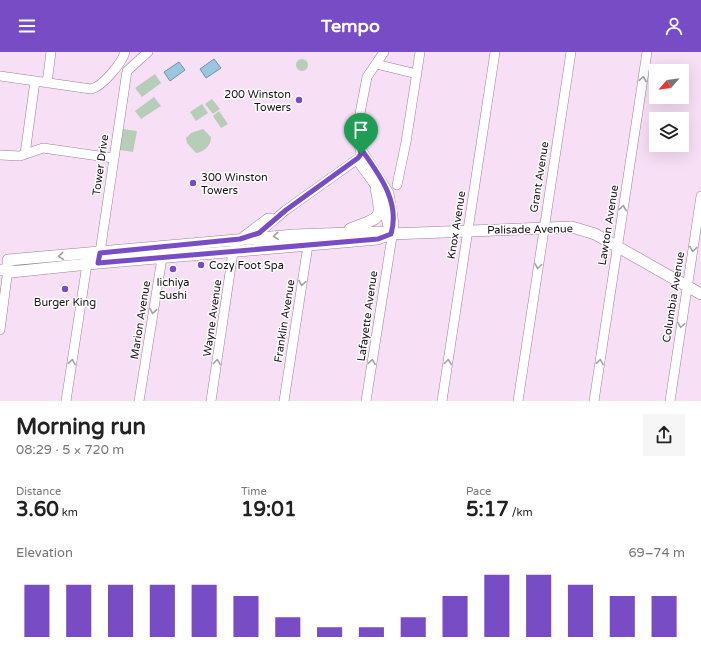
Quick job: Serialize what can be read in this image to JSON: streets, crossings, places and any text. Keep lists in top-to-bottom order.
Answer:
{
  "streets": {
    "main road": ["Palisade Avenue"],
    "street": [
      "Tower Drive",
      "Grant Avenue",
      "Knox Avenue",
      "Lawton Avenue",
      "Columbia Avenue",
      "Lafayette Avenue",
      "Wayne Avenue",
      "Marion Avenue",
      "Franklin Avenue"
    ]
  },
  "crossings": [
    ["Tower Drive", "Palisade Avenue"],
    ["Grant Avenue", "Palisade Avenue"],
    ["Knox Avenue", "Palisade Avenue"],
    ["Lawton Avenue", "Palisade Avenue"],
    ["Palisade Avenue", "Columbia Avenue"],
    ["Palisade Avenue", "Lafayette Avenue"],
    ["Palisade Avenue", "Wayne Avenue"],
    ["Palisade Avenue", "Marion Avenue"],
    ["Palisade Avenue", "Franklin Avenue"]
  ],
  "one_way": [
    "Tower Drive",
    "Grant Avenue",
    "Knox Avenue",
    "Lawton Avenue",
    "Columbia Avenue",
    "Lafayette Avenue",
    "Wayne Avenue",
    "Marion Avenue",
    "Franklin Avenue"
  ],
  "places": [
    "200 Winston Towers",
    "300 Winston Towers",
    "Cozy Foot Spa",
    "Iichiya Sushi",
    "Burger King"
  ],
  "north": "bottom left",
  "page": {
    "header": "Tempo",
    "heading": ["Morning run", "08:29 · 5 × 720 m"],
    "stats": [
      ["Distance", "3.60 km"],
      ["Time", "19:01"],
      ["Pace", "5:17 /km"]
    ],
    "chart": ["Elevation", "69–74 m"]
  }
}
